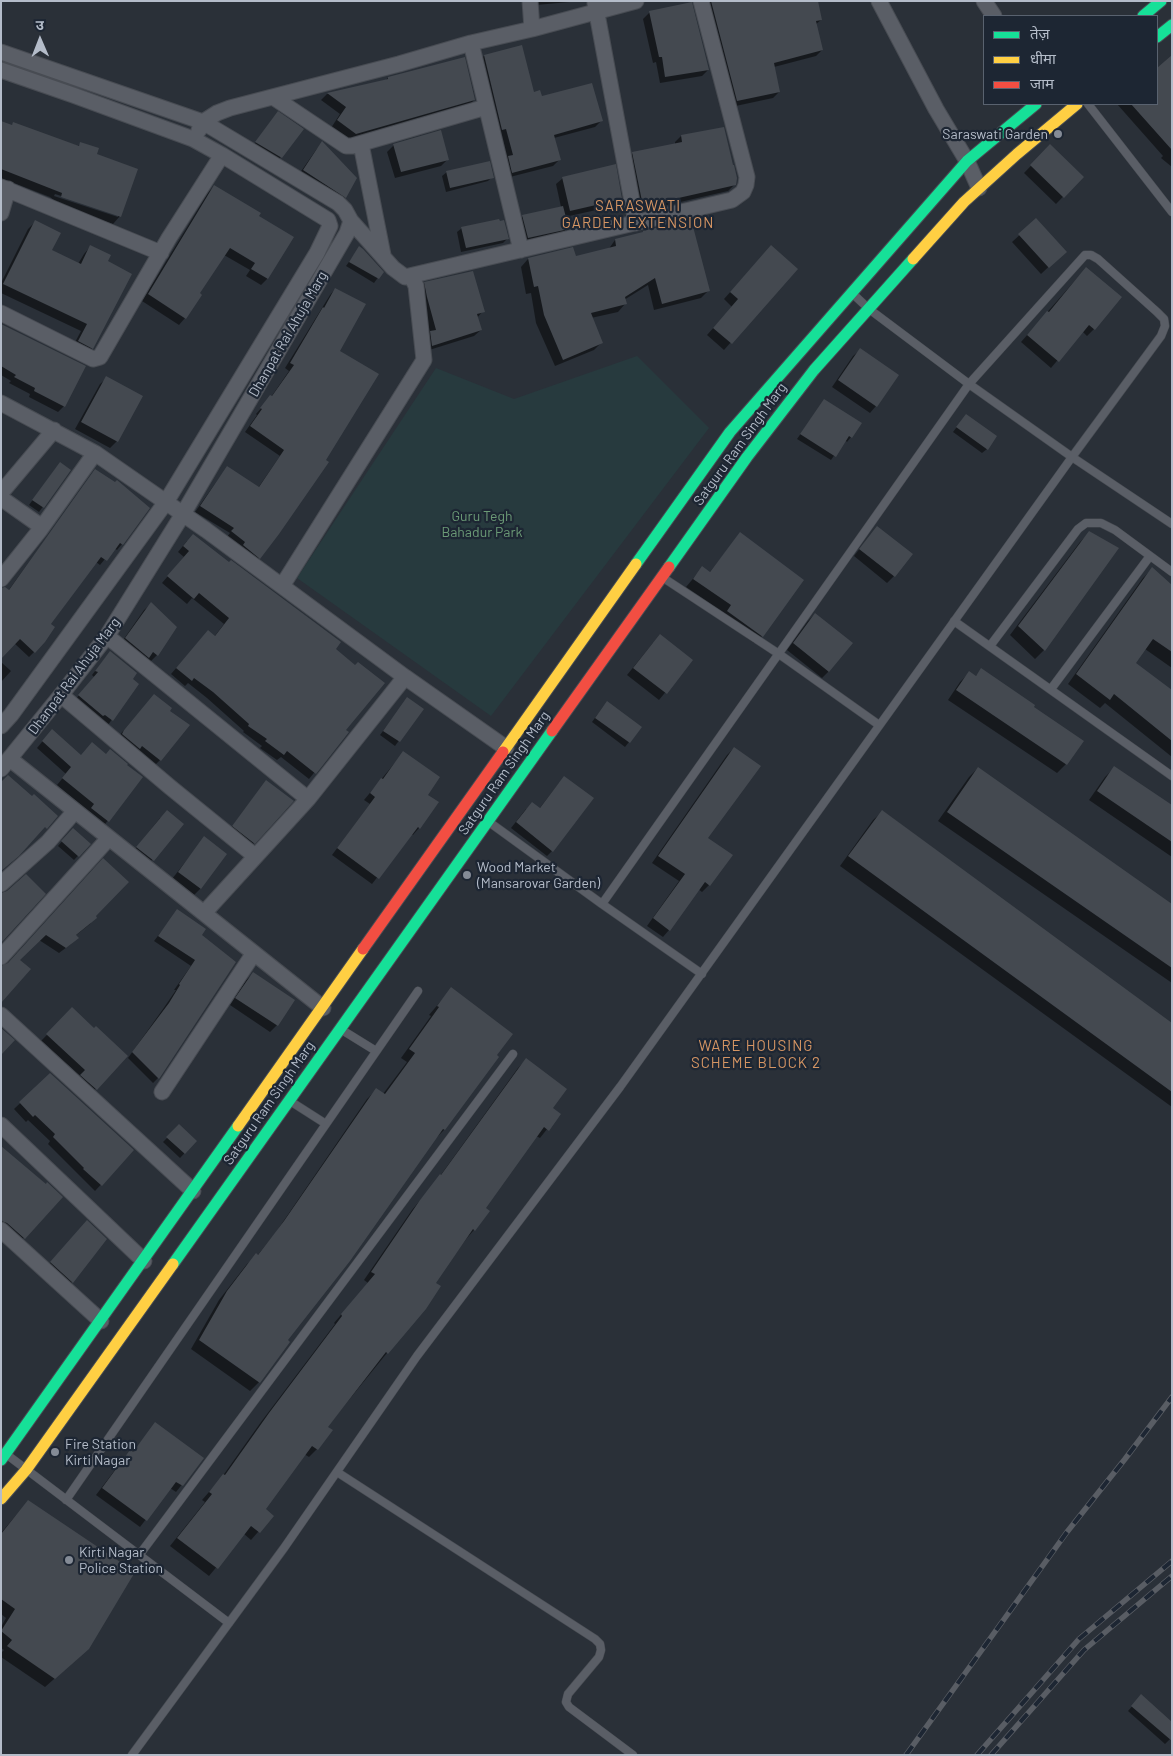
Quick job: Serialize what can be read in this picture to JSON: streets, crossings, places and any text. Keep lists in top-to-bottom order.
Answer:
{
  "streets": {
    "main road": ["Satguru Ram Singh Marg"],
    "street": ["Dhanpat Rai Ahuja Marg"]
  },
  "districts": ["SARASWATI GARDEN EXTENSION", "WARE HOUSING SCHEME BLOCK 2"],
  "parks": ["Guru Tegh Bahadur Park"],
  "places": [
    "Saraswati Garden",
    "Wood Market (Mansarovar Garden)",
    "Fire Station Kirti Nagar",
    "Kirti Nagar Police Station"
  ],
  "legend": ["तेज़", "धीमा", "जाम"],
  "north": "top"
}
